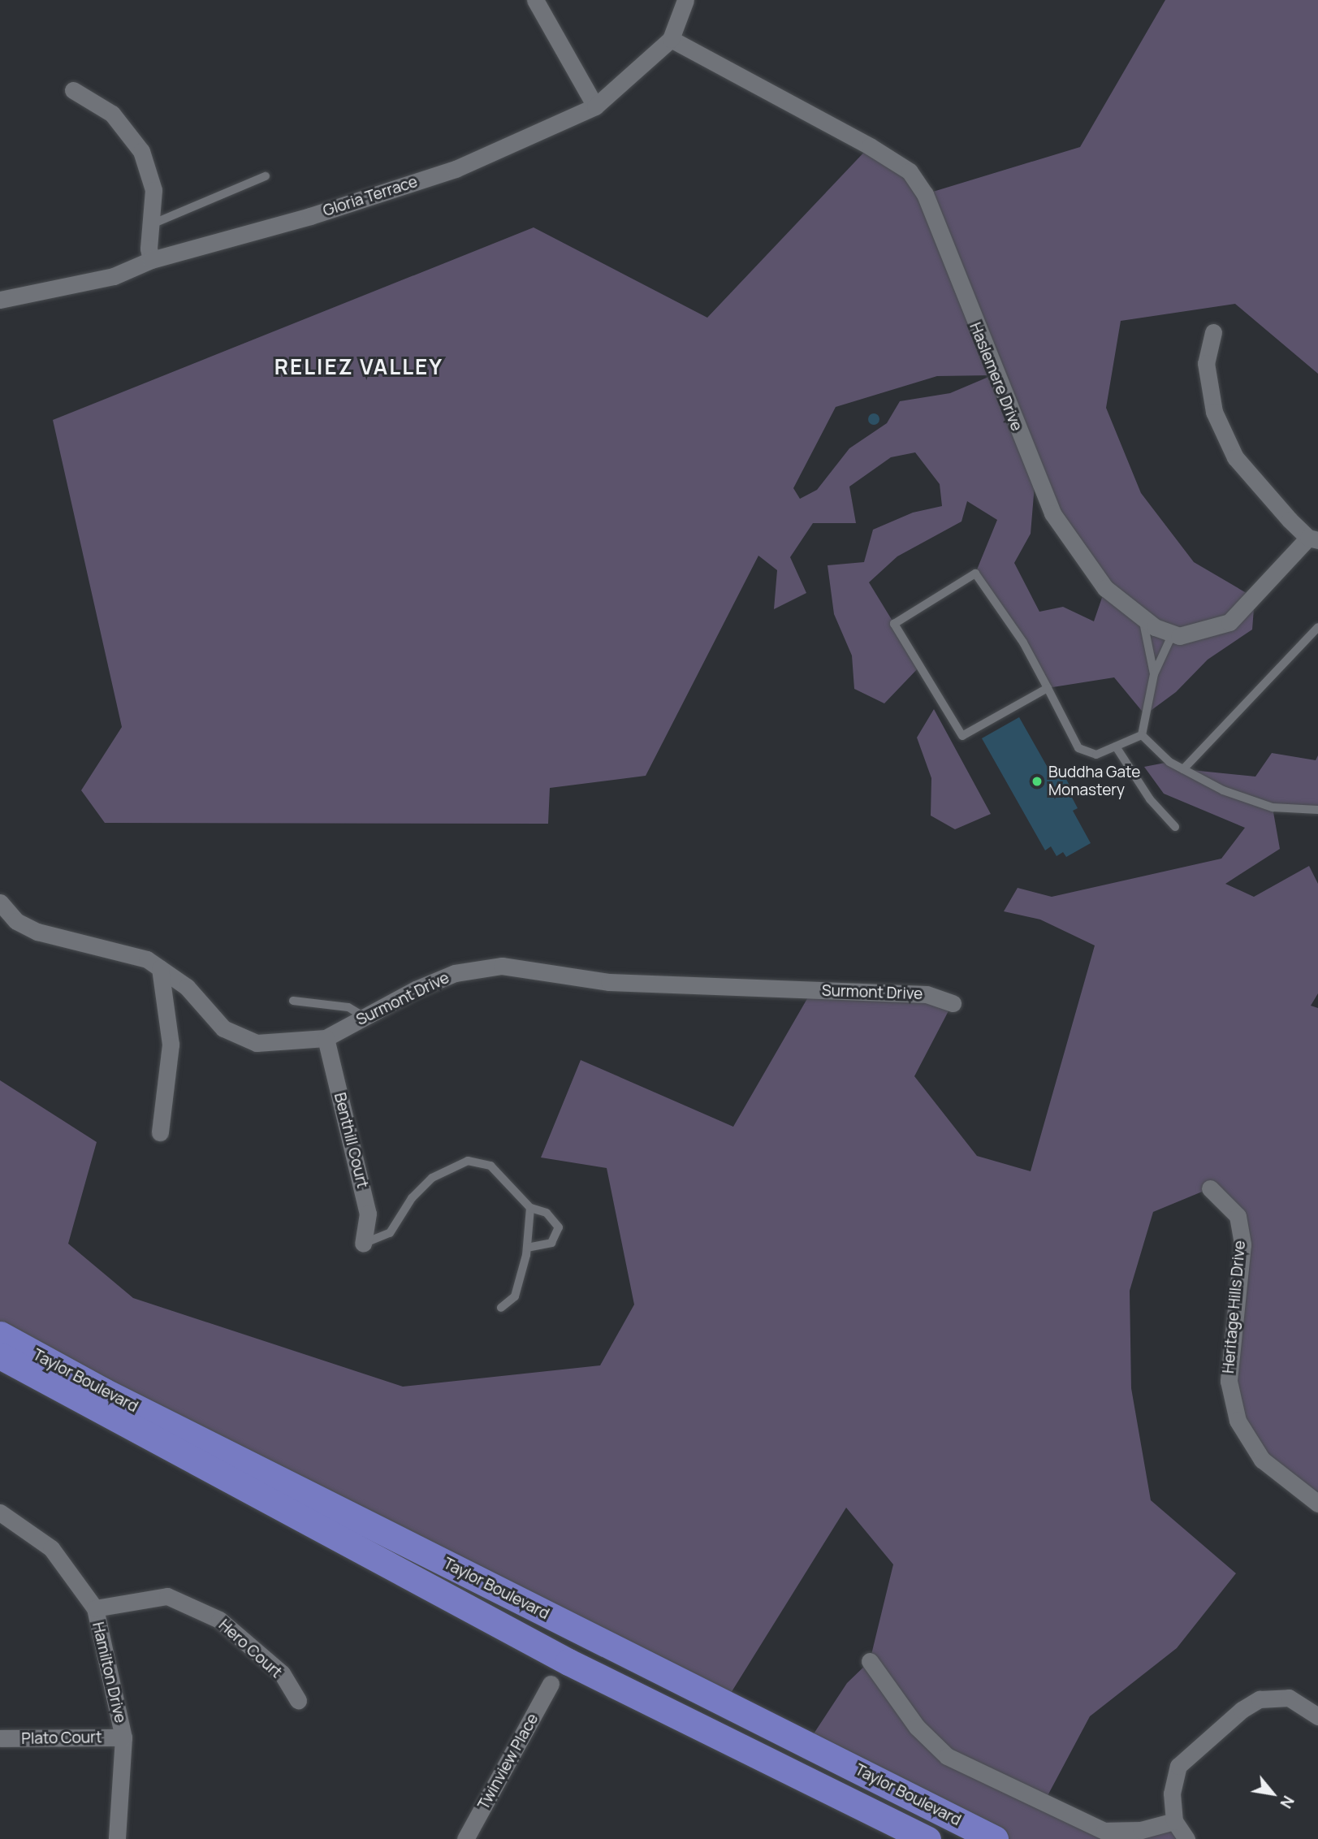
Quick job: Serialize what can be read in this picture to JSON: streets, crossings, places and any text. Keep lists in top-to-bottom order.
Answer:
{
  "streets": {
    "main road": ["Taylor Boulevard"],
    "street": [
      "Gloria Terrace",
      "Haslemere Drive",
      "Surmont Drive",
      "Benthill Court",
      "Heritage Hills Drive",
      "Hero Court",
      "Hamilton Drive",
      "Plato Court",
      "Twinview Place"
    ]
  },
  "crossings": [
    ["Gloria Terrace", "Haslemere Drive"],
    ["Surmont Drive", "Benthill Court"],
    ["Hero Court", "Hamilton Drive"],
    ["Hamilton Drive", "Plato Court"]
  ],
  "districts": ["RELIEZ VALLEY"],
  "places": ["Buddha Gate Monastery"],
  "north": "bottom right"
}
